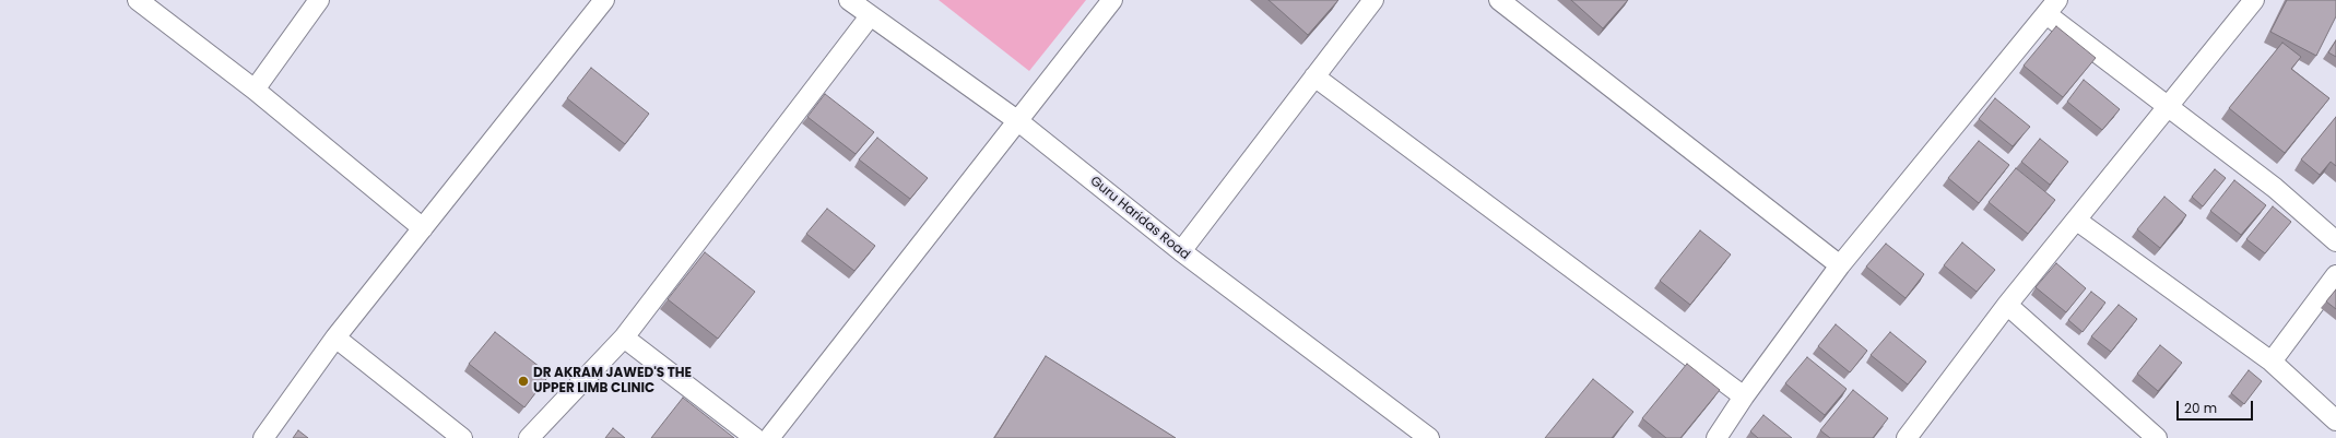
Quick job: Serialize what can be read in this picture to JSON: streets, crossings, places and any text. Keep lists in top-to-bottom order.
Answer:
{
  "streets": {
    "street": ["Guru Haridas Road"]
  },
  "places": ["DR AKRAM JAWED'S THE UPPER LIMB CLINIC"],
  "scale_bar": "20 m"
}
